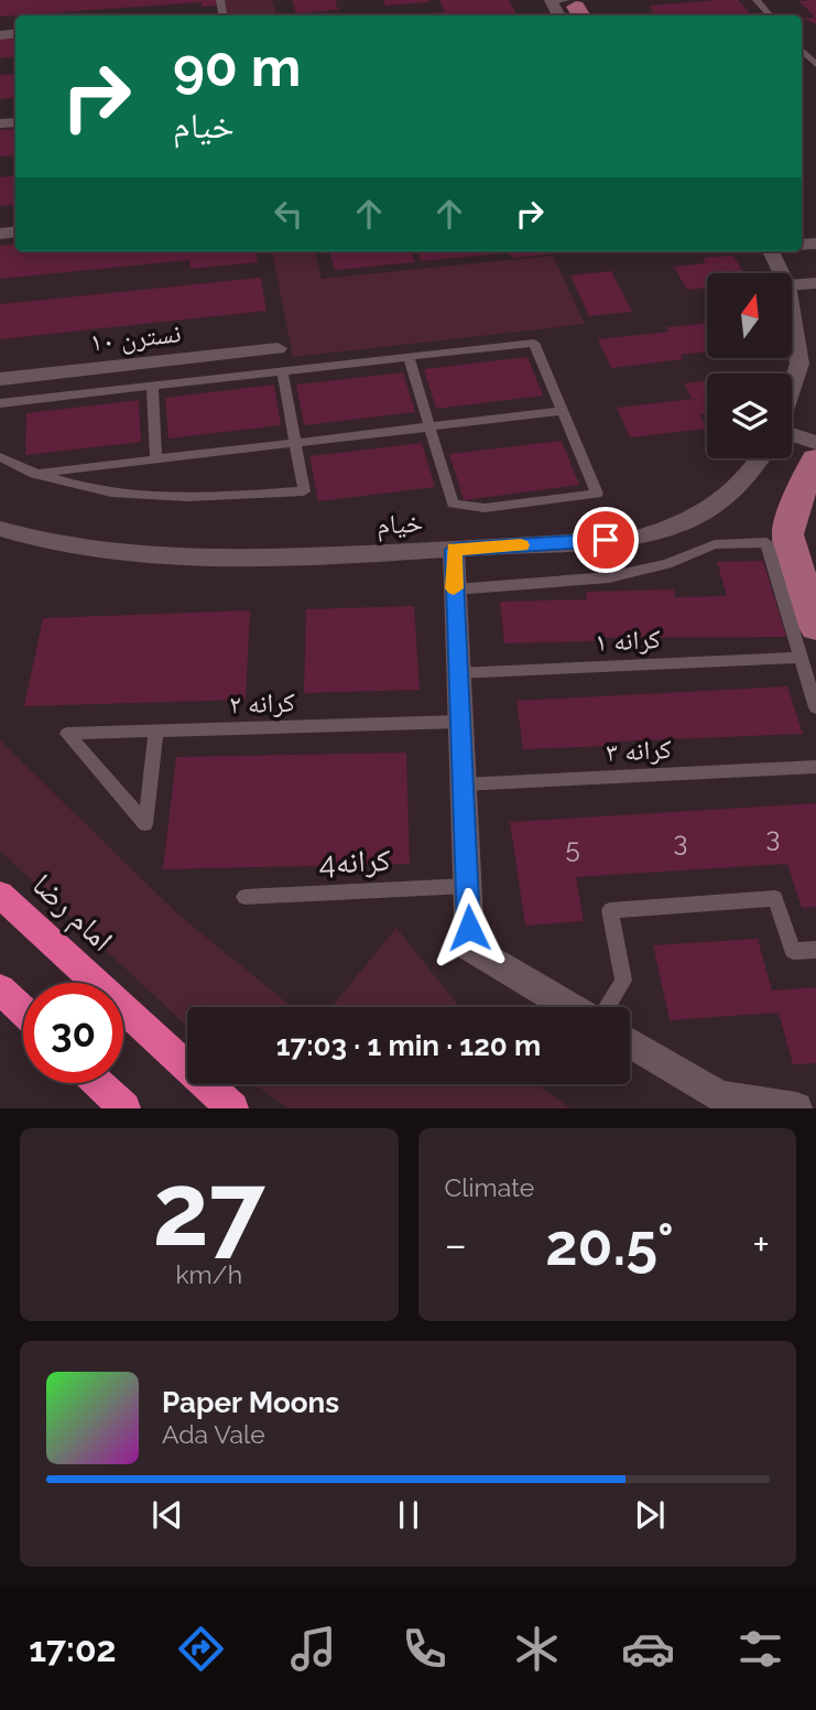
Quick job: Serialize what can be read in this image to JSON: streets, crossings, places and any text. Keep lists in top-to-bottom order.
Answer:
{
  "streets": {
    "highway": ["امام رضا"],
    "street": ["نسترن ۱۰", "خیام"],
    "lane": [
      "کرانه ۱",
      "کرانه ۲",
      "کرانه ۳",
      "کرانه4"
    ]
  },
  "house_numbers": ["3", "3", "5"],
  "north": "top",
  "page": {
    "turn": ["90 m", "خیام"],
    "limit": "30",
    "trip": "17:03 · 1 min · 120 m",
    "tile": [
      ["27", "km/h"],
      "Climate"
    ],
    "heat": ["−", "20.5°", "+"],
    "song": ["Paper Moons", "Ada Vale"],
    "tabs": "17:02"
  }
}
